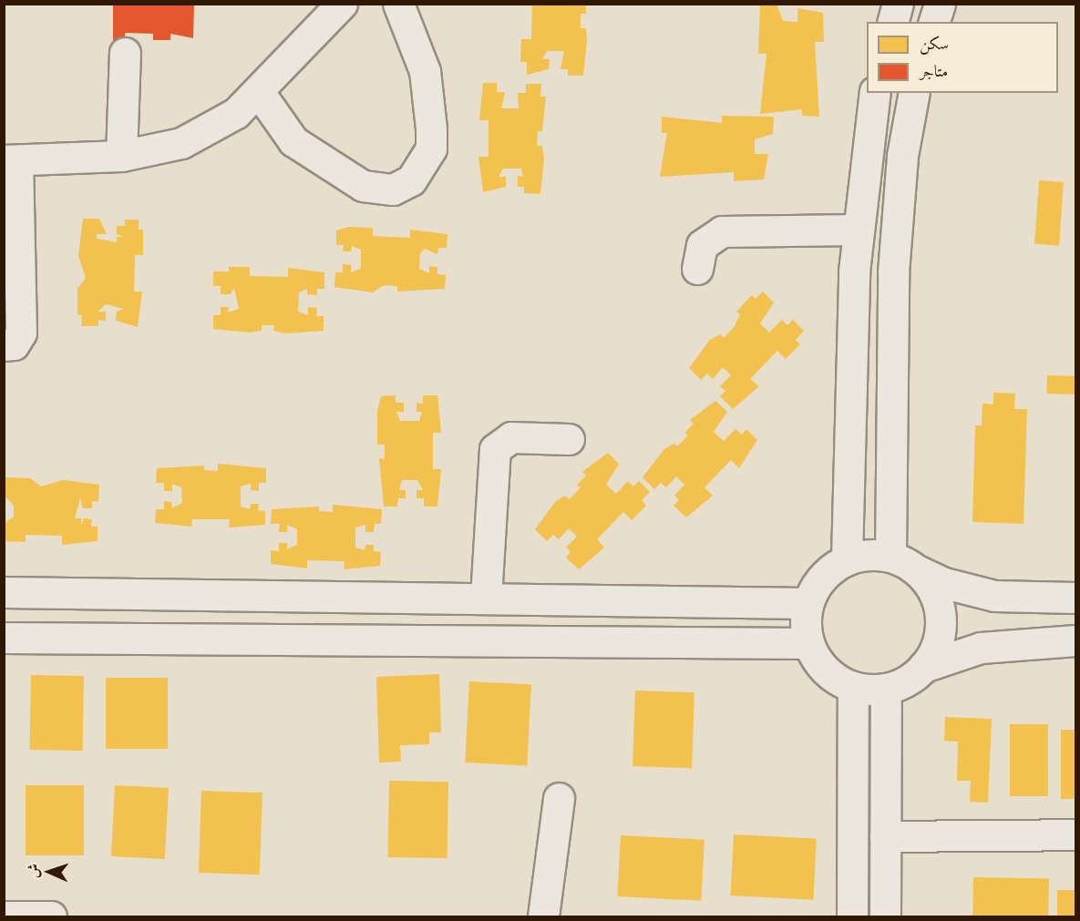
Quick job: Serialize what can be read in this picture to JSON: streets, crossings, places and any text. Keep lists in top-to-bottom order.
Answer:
{
  "legend": ["سكن", "متاجر"],
  "north": "left"
}
